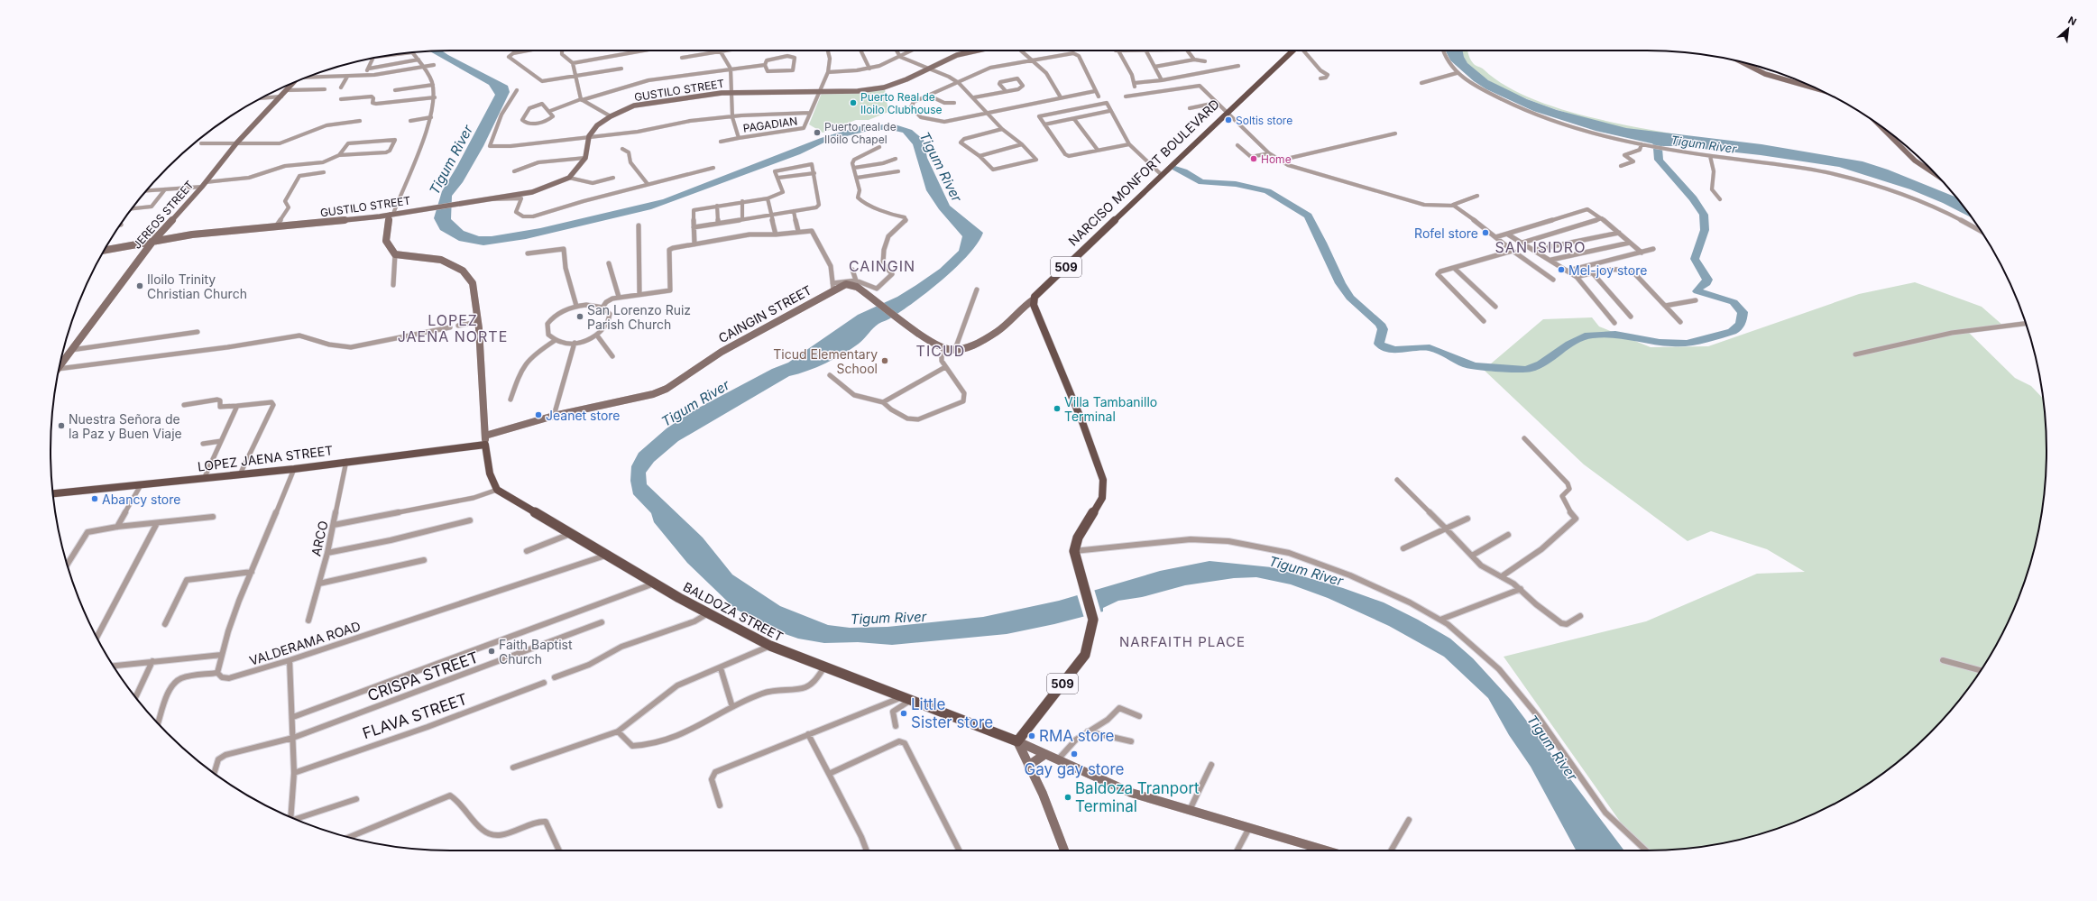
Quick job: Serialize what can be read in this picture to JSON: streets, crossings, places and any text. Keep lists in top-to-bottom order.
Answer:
{
  "streets": {
    "main road": [
      "NARCISO MONFORT BOULEVARD",
      "509",
      "LOPEZ JAENA STREET",
      "BALDOZA STREET"
    ],
    "street": [
      "GUSTILO STREET",
      "PAGADIAN",
      "JEREOS STREET",
      "CAINGIN STREET",
      "ARCO",
      "VALDERAMA ROAD",
      "CRISPA STREET",
      "FLAVA STREET"
    ]
  },
  "crossings": [
    ["GUSTILO STREET", "PAGADIAN"],
    ["GUSTILO STREET", "JEREOS STREET"],
    ["509", "BALDOZA STREET"],
    ["CAINGIN STREET", "LOPEZ JAENA STREET"],
    ["CAINGIN STREET", "BALDOZA STREET"],
    ["LOPEZ JAENA STREET", "ARCO"],
    ["LOPEZ JAENA STREET", "BALDOZA STREET"],
    ["BALDOZA STREET", "VALDERAMA ROAD"]
  ],
  "districts": [
    "SAN ISIDRO",
    "CAINGIN",
    "LOPEZ JAENA NORTE",
    "TICUD",
    "NARFAITH PLACE"
  ],
  "water": ["Tigum River"],
  "places": [
    "Puerto Real de Iloilo Clubhouse",
    "Soltis store",
    "Puerto real de Iloilo Chapel",
    "Home",
    "Rofel store",
    "Mel-joy store",
    "Iloilo Trinity Christian Church",
    "San Lorenzo Ruiz Parish Church",
    "Ticud Elementary School",
    "Villa Tambanillo Terminal",
    "Jeanet store",
    "Nuestra Señora de la Paz y Buen Viaje",
    "Abancy store",
    "Faith Baptist Church",
    "Little Sister store",
    "RMA store",
    "Gay gay store",
    "Baldoza Tranport Terminal"
  ],
  "north": "top right"
}
